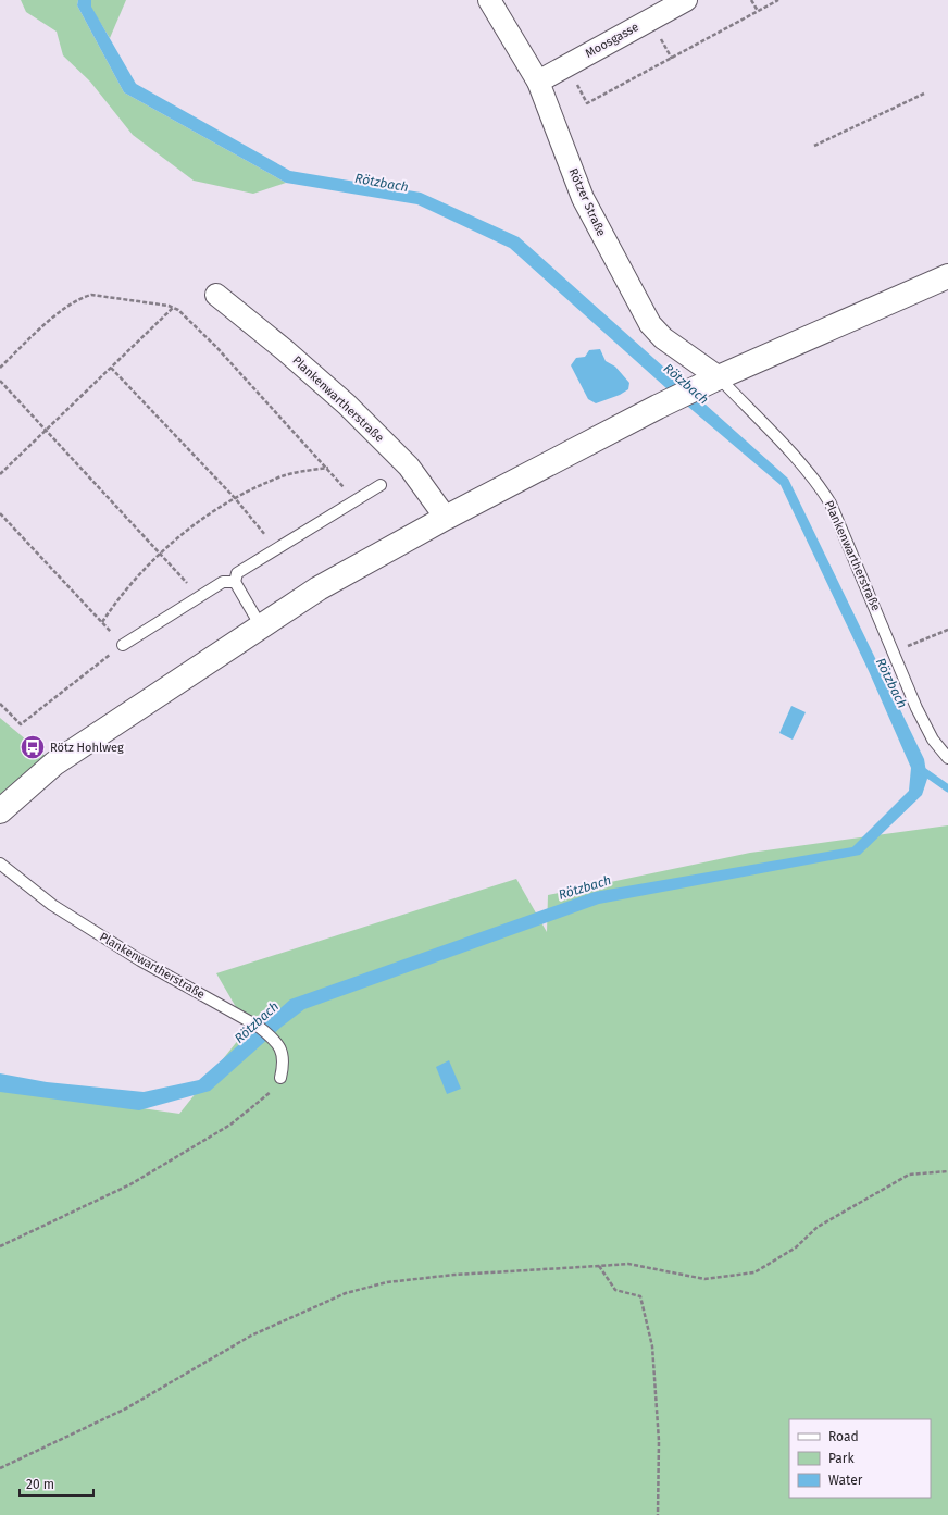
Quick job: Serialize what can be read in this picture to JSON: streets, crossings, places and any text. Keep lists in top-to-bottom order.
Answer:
{
  "streets": {
    "street": ["Moosgasse", "Rötzer Straße", "Plankenwartherstraße"]
  },
  "crossings": [
    ["Moosgasse", "Rötzer Straße"],
    ["Rötzer Straße", "Plankenwartherstraße"]
  ],
  "water": ["Rötzbach"],
  "places": {
    "bus stop": ["Rötz Hohlweg"]
  },
  "legend": ["Road", "Park", "Water"],
  "scale_bar": "20 m"
}
